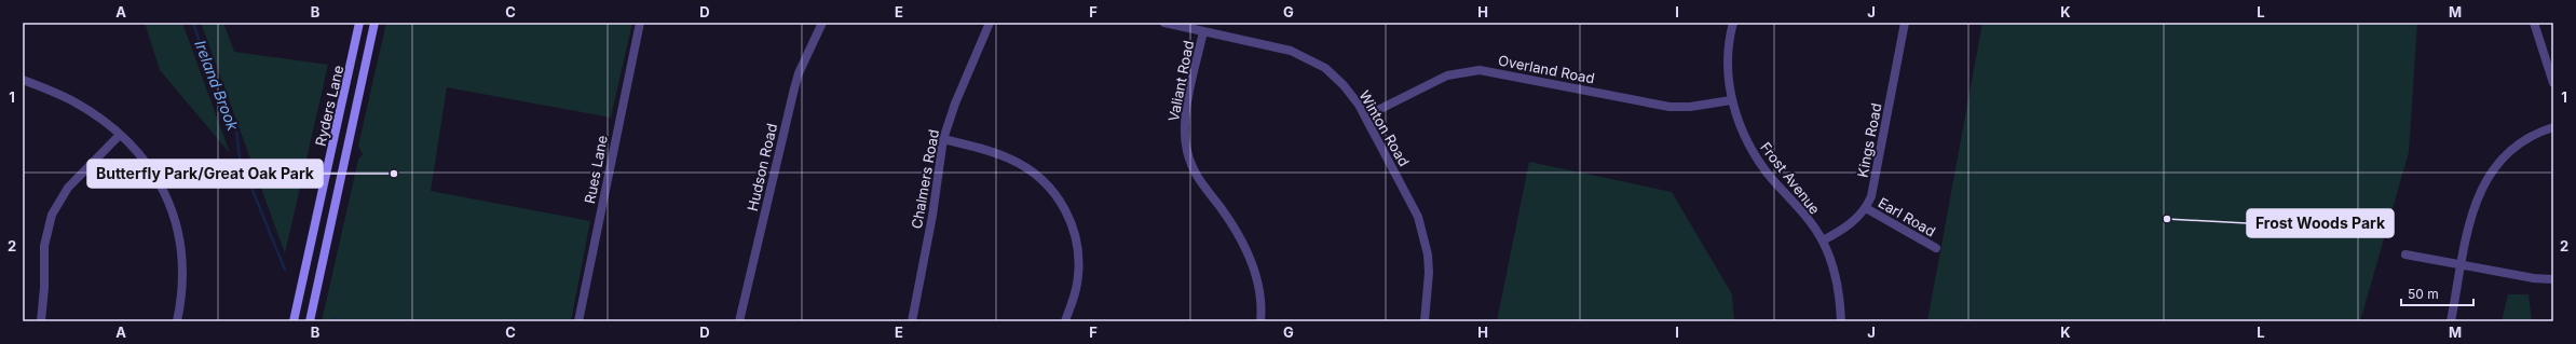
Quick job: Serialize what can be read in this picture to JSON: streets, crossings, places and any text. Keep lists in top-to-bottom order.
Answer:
{
  "streets": {
    "main road": ["Ryders Lane"],
    "street": [
      "Overland Road",
      "Valiant Road",
      "Winton Road",
      "Kings Road",
      "Hudson Road",
      "Rues Lane",
      "Frost Avenue",
      "Chalmers Road",
      "Earl Road"
    ]
  },
  "crossings": [
    ["Overland Road", "Winton Road"],
    ["Overland Road", "Frost Avenue"],
    ["Valiant Road", "Winton Road"],
    ["Kings Road", "Frost Avenue"],
    ["Kings Road", "Earl Road"]
  ],
  "water": ["Ireland Brook"],
  "places": ["Butterfly Park/Great Oak Park", "Frost Woods Park"],
  "scale_bar": "50 m",
  "grid": {
    "columns": [
      "A",
      "B",
      "C",
      "D",
      "E",
      "F",
      "G",
      "H",
      "I",
      "J",
      "K",
      "L",
      "M"
    ],
    "rows": ["1", "2"]
  }
}
